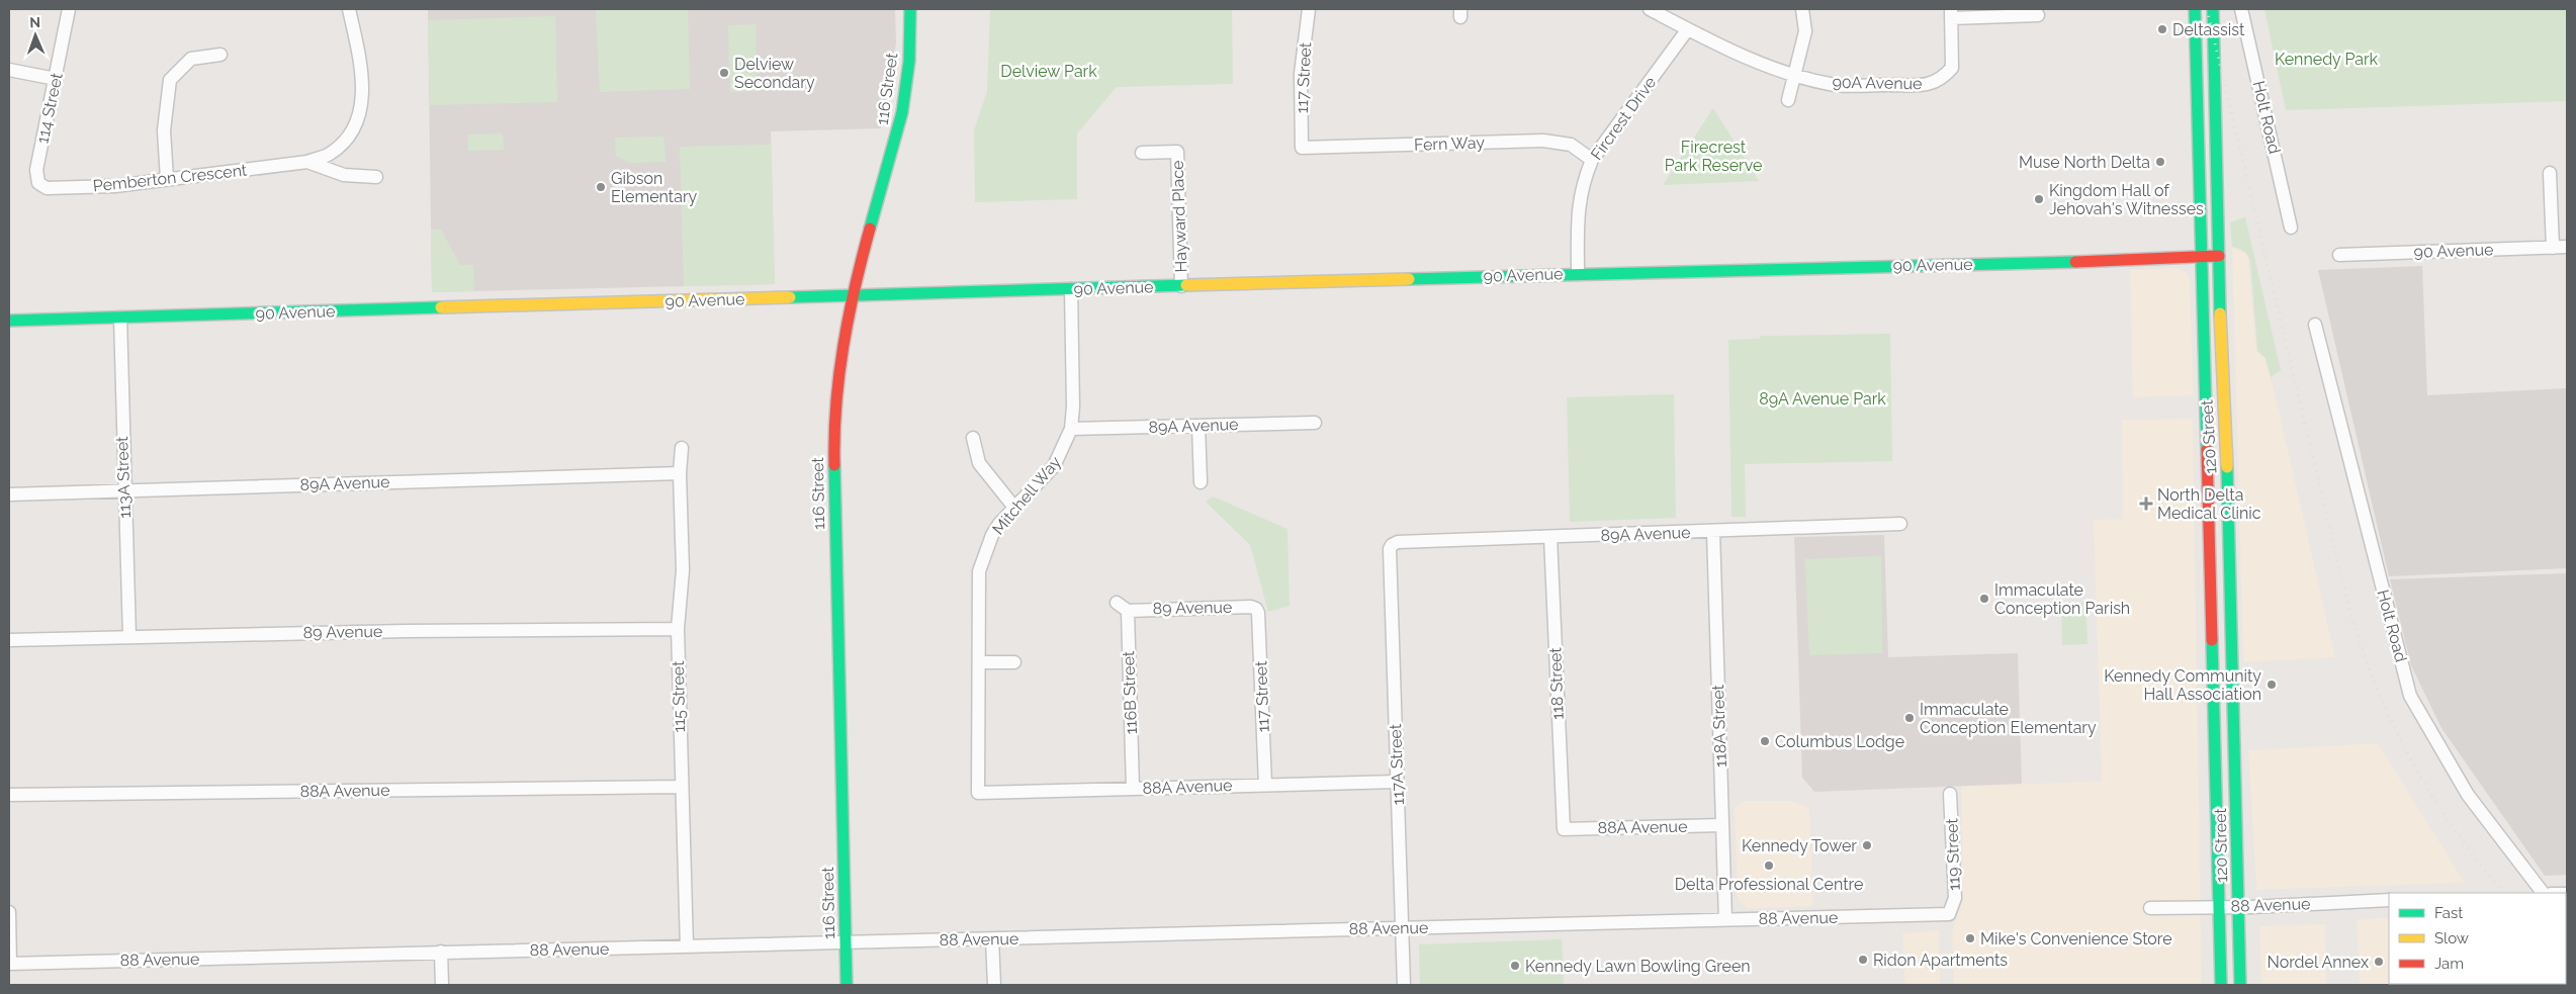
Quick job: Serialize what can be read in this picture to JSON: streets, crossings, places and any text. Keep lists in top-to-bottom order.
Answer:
{
  "streets": {
    "street": [
      "117 Street",
      "90A Avenue",
      "116 Street",
      "114 Street",
      "Holt Road",
      "Fircrest Drive",
      "Fern Way",
      "Pemberton Crescent",
      "Hayward Place",
      "90 Avenue",
      "89A Avenue",
      "120 Street",
      "113A Street",
      "Mitchell Way",
      "89 Avenue",
      "118 Street",
      "116B Street",
      "115 Street",
      "118A Street",
      "117A Street",
      "88A Avenue",
      "119 Street",
      "88 Avenue"
    ]
  },
  "crossings": [
    ["117 Street", "Fern Way"],
    ["117 Street", "89 Avenue"],
    ["117 Street", "88A Avenue"],
    ["90A Avenue", "Fircrest Drive"],
    ["116 Street", "90 Avenue"],
    ["116 Street", "88 Avenue"],
    ["114 Street", "Pemberton Crescent"],
    ["Fircrest Drive", "Fern Way"],
    ["Fircrest Drive", "90 Avenue"],
    ["Hayward Place", "90 Avenue"],
    ["90 Avenue", "120 Street"],
    ["90 Avenue", "113A Street"],
    ["90 Avenue", "Mitchell Way"],
    ["89A Avenue", "113A Street"],
    ["89A Avenue", "Mitchell Way"],
    ["89A Avenue", "118 Street"],
    ["89A Avenue", "115 Street"],
    ["89A Avenue", "118A Street"],
    ["89A Avenue", "117A Street"],
    ["120 Street", "88 Avenue"],
    ["113A Street", "89 Avenue"],
    ["Mitchell Way", "88A Avenue"],
    ["89 Avenue", "116B Street"],
    ["89 Avenue", "115 Street"],
    ["118 Street", "88A Avenue"],
    ["116B Street", "88A Avenue"],
    ["115 Street", "88A Avenue"],
    ["115 Street", "88 Avenue"],
    ["118A Street", "88A Avenue"],
    ["118A Street", "88 Avenue"],
    ["117A Street", "88A Avenue"],
    ["117A Street", "88 Avenue"],
    ["119 Street", "88 Avenue"]
  ],
  "parks": [
    "Kennedy Park",
    "Delview Park",
    "Firecrest Park Reserve",
    "89A Avenue Park"
  ],
  "places": {
    "other": [
      "Deltassist",
      "Delview Secondary",
      "Muse North Delta",
      "Gibson Elementary",
      "Kingdom Hall of Jehovah's Witnesses",
      "Immaculate Conception Parish",
      "Kennedy Community Hall Association",
      "Immaculate Conception Elementary",
      "Columbus Lodge",
      "Kennedy Tower",
      "Delta Professional Centre",
      "Mike's Convenience Store",
      "Ridon Apartments",
      "Nordel Annex",
      "Kennedy Lawn Bowling Green"
    ],
    "health": ["North Delta Medical Clinic"]
  },
  "legend": ["Fast", "Slow", "Jam"],
  "north": "top"
}
